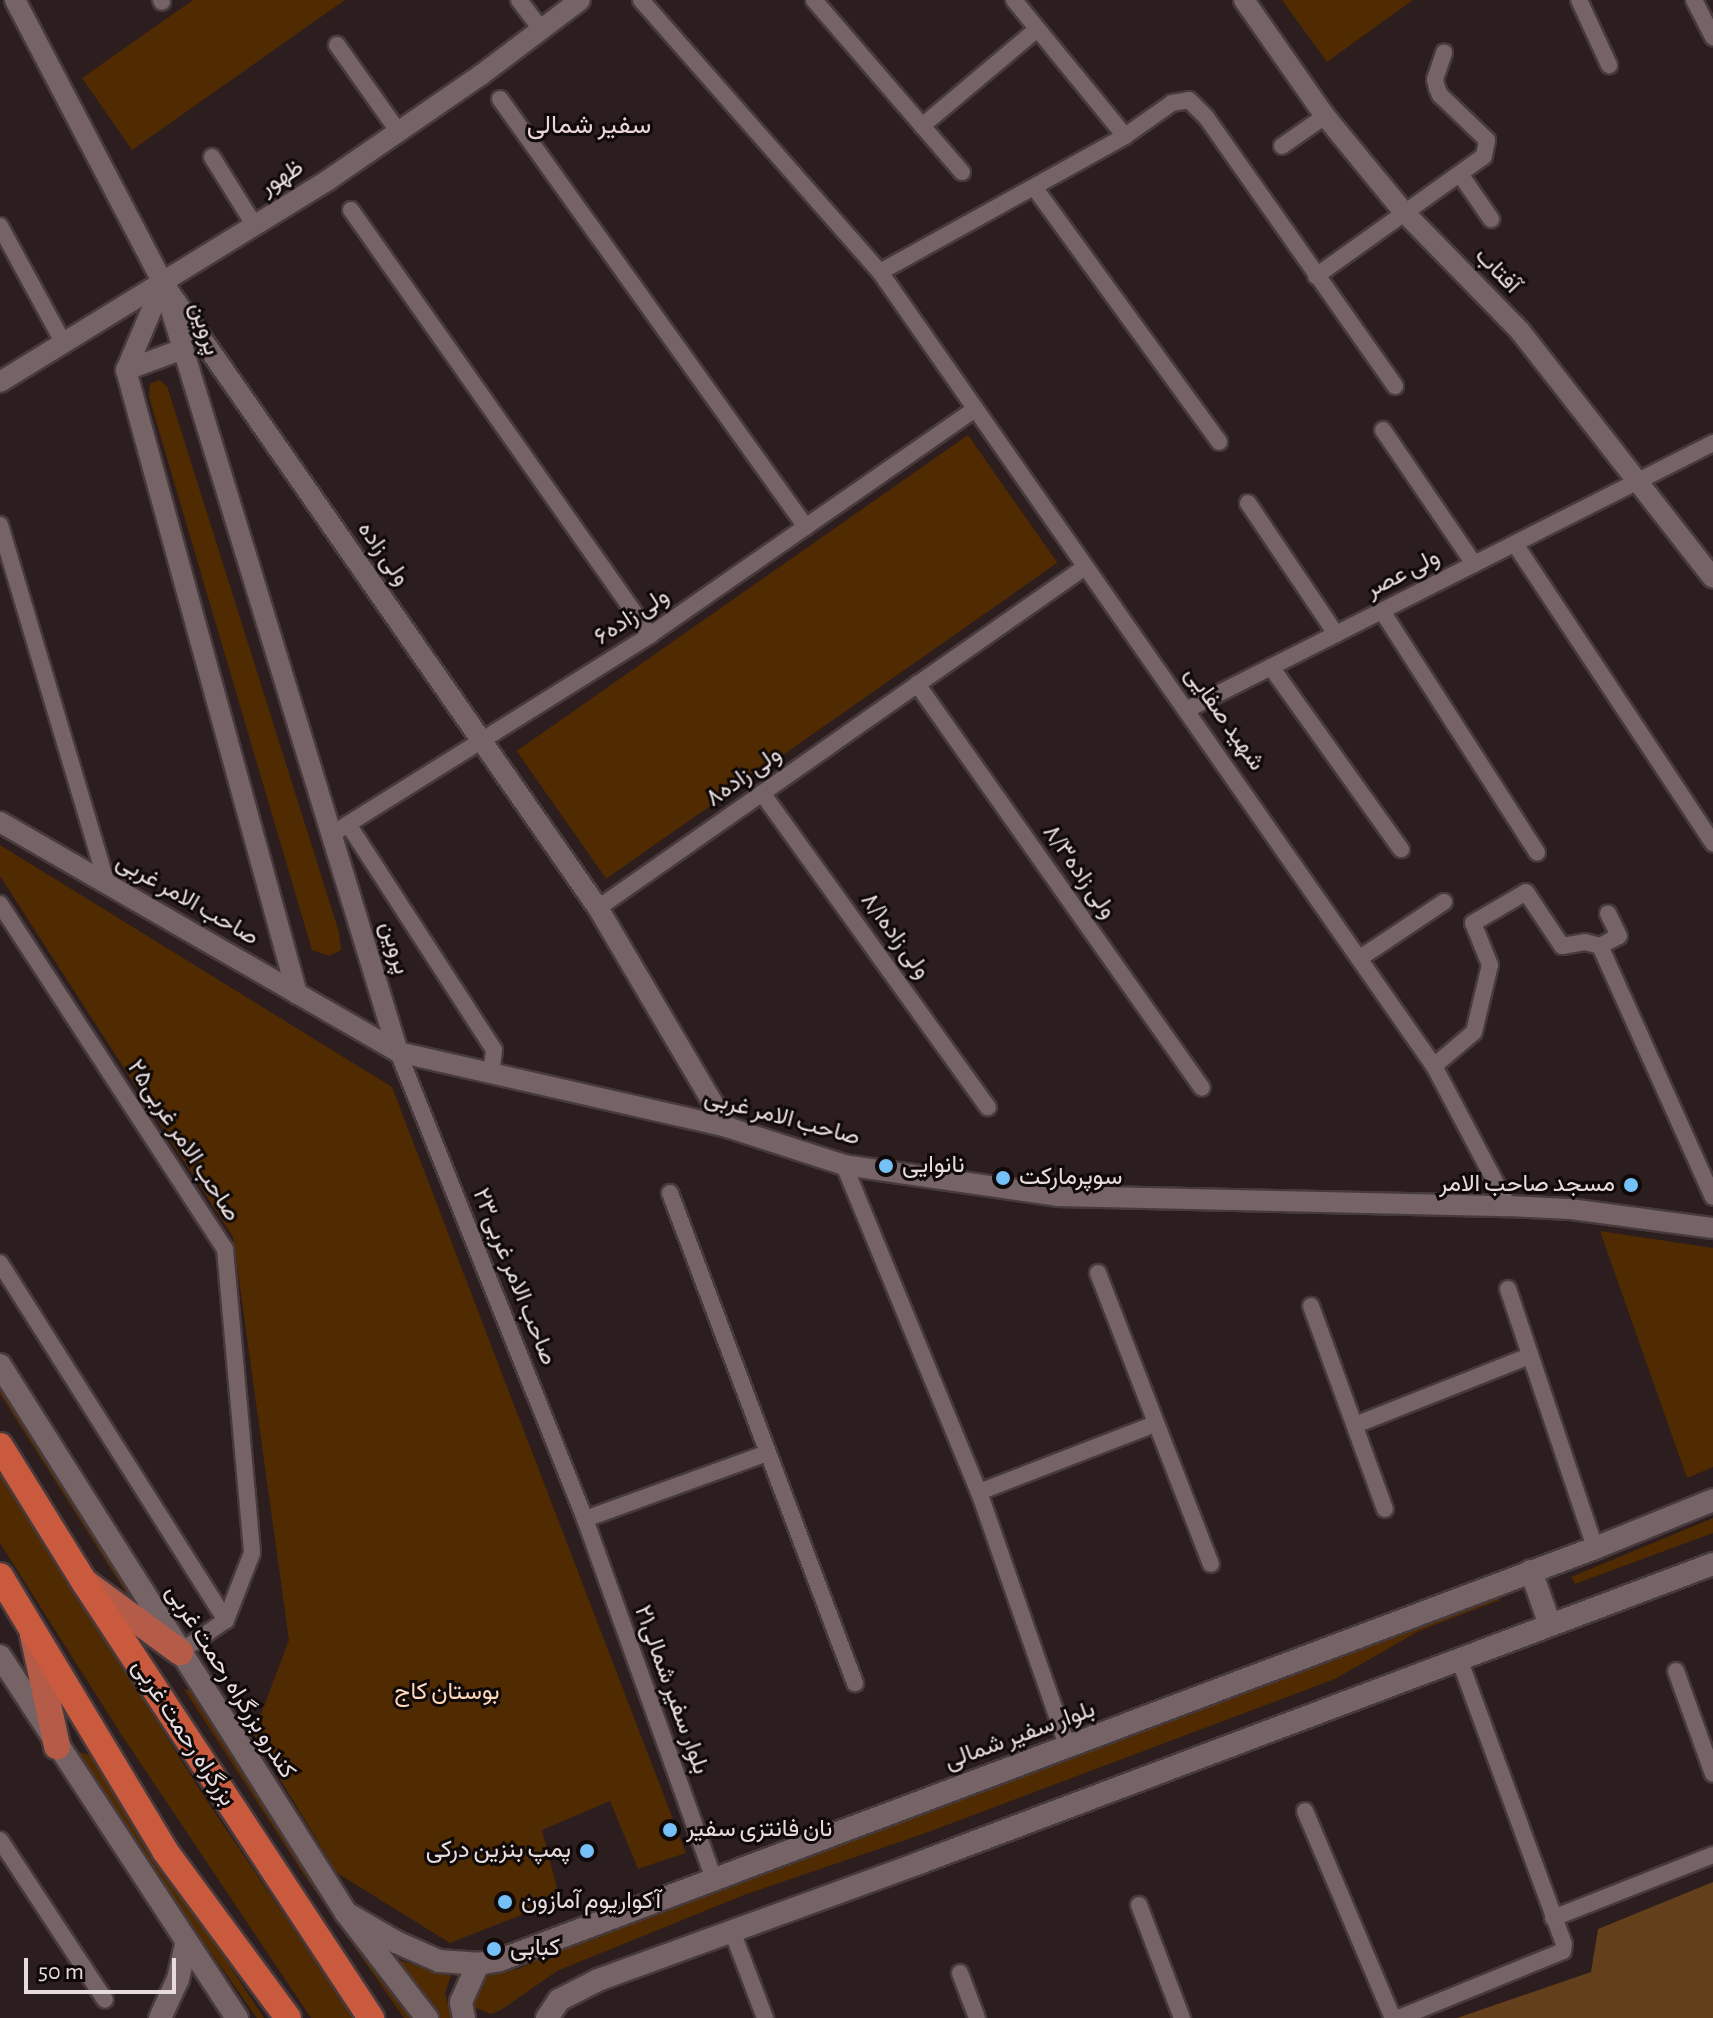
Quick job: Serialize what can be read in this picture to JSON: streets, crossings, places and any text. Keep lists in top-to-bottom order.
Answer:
{
  "streets": {
    "highway": ["بزرگراه رحمت غربی"],
    "main road": ["کندرو بزرگراه رحمت غربی", "بلوار سفیر شمالی"],
    "street": [
      "ظهور",
      "آفتاب",
      "پروین",
      "ولی زاده",
      "ولی عصر",
      "ولی زاده۶",
      "شهید صفایی",
      "ولی زاده۸",
      "ولی زاده۸/۳",
      "صاحب الامر غربی",
      "ولی زاده۸/۱",
      "صاحب الامر غربی۲۵",
      "صاحب الامر غربی۲۳",
      "بلوار سفیر شمالی۲۱"
    ]
  },
  "crossings": [
    ["ظهور", "پروین"],
    ["ظهور", "ولی زاده"],
    ["آفتاب", "ولی عصر"],
    ["پروین", "ولی زاده"],
    ["پروین", "ولی زاده۶"],
    ["پروین", "صاحب الامر غربی"],
    ["پروین", "صاحب الامر غربی۲۳"],
    ["ولی زاده", "ولی زاده۶"],
    ["ولی زاده", "ولی زاده۸"],
    ["ولی زاده", "صاحب الامر غربی"],
    ["ولی عصر", "شهید صفایی"],
    ["ولی زاده۶", "شهید صفایی"],
    ["شهید صفایی", "ولی زاده۸"],
    ["شهید صفایی", "صاحب الامر غربی"],
    ["ولی زاده۸", "ولی زاده۸/۳"],
    ["ولی زاده۸", "ولی زاده۸/۱"],
    ["صاحب الامر غربی", "صاحب الامر غربی۲۳"],
    ["صاحب الامر غربی۲۳", "بلوار سفیر شمالی۲۱"],
    ["کندرو بزرگراه رحمت غربی", "بلوار سفیر شمالی"],
    ["بلوار سفیر شمالی۲۱", "بلوار سفیر شمالی"]
  ],
  "districts": ["سفیر شمالی"],
  "parks": ["بوستان کاج"],
  "places": [
    "نانوایی",
    "سوپرمارکت",
    "مسجد صاحب الامر",
    "نان فانتزی سفیر",
    "پمپ بنزین درکی",
    "آکواریوم آمازون",
    "کبابی"
  ],
  "scale_bar": "50 m"
}
